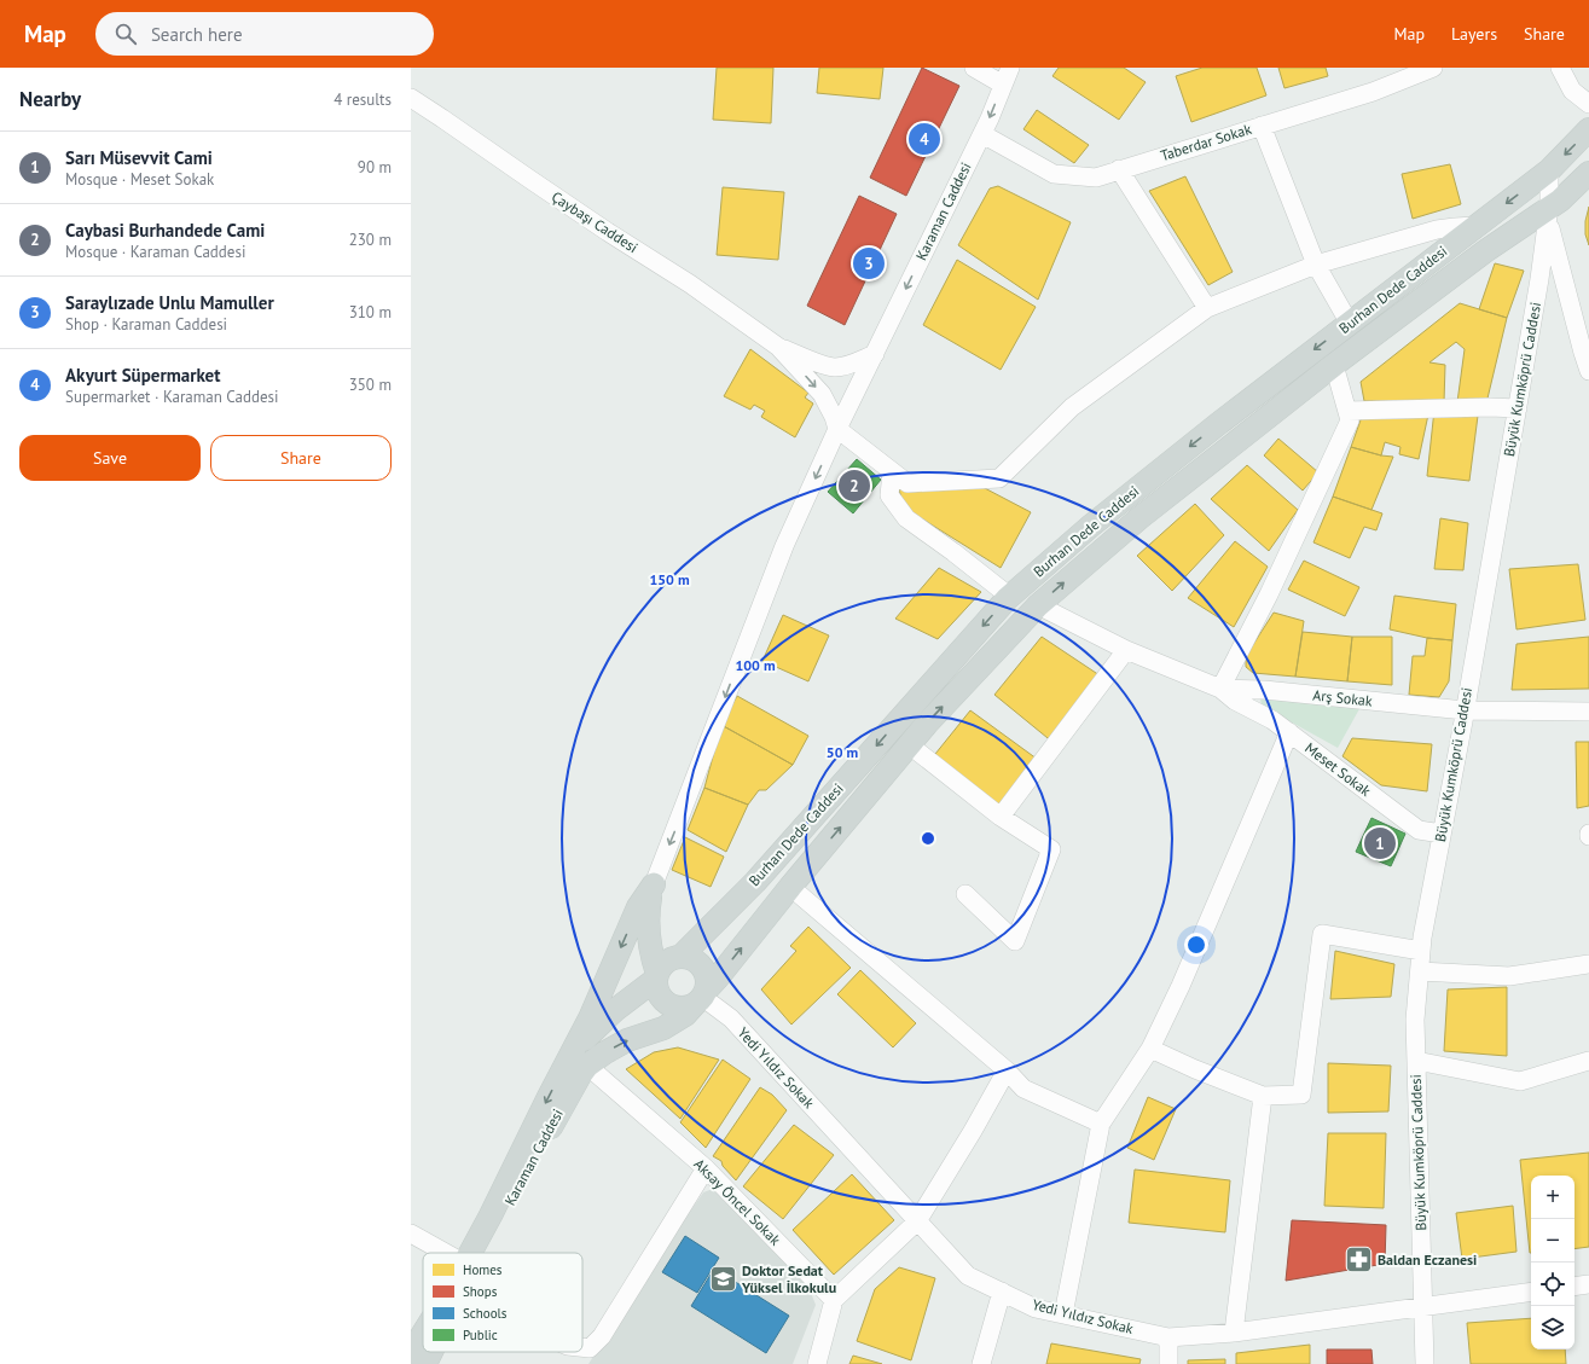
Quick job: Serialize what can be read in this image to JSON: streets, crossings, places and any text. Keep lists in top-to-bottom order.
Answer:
{
  "streets": {
    "main road": ["Karaman Caddesi", "Burhan Dede Caddesi"],
    "street": [
      "Taberdar Sokak",
      "Çaybaşı Caddesi",
      "Büyük Kumköprü Caddesi",
      "Arş Sokak",
      "Meset Sokak",
      "Yedi Yıldız Sokak",
      "Aksay Öncel Sokak"
    ]
  },
  "crossings": [
    ["Taberdar Sokak", "Karaman Caddesi"],
    ["Karaman Caddesi", "Burhan Dede Caddesi"],
    ["Karaman Caddesi", "Yedi Yıldız Sokak"],
    ["Karaman Caddesi", "Aksay Öncel Sokak"],
    ["Burhan Dede Caddesi", "Büyük Kumköprü Caddesi"],
    ["Burhan Dede Caddesi", "Yedi Yıldız Sokak"],
    ["Büyük Kumköprü Caddesi", "Arş Sokak"],
    ["Büyük Kumköprü Caddesi", "Meset Sokak"],
    ["Büyük Kumköprü Caddesi", "Yedi Yıldız Sokak"],
    ["Arş Sokak", "Meset Sokak"]
  ],
  "places": {
    "pharmacy": ["Baldan Eczanesi"],
    "school or university": ["Doktor Sedat Yüksel İlkokulu"]
  },
  "legend": [
    "Homes",
    "Shops",
    "Schools",
    "Public"
  ],
  "page": {
    "header": "Map",
    "search": "Search here",
    "nav": ["Map", "Layers", "Share"],
    "heading": ["Nearby", "4 results"],
    "pins": [
      "4",
      "3",
      "2",
      "1"
    ],
    "list": [
      {
        "mark": "1",
        "name": "Sarı Müsevvit Cami",
        "note": "Mosque · Meset Sokak",
        "value": "90 m"
      },
      {
        "mark": "2",
        "name": "Caybasi Burhandede Cami",
        "note": "Mosque · Karaman Caddesi",
        "value": "230 m"
      },
      {
        "mark": "3",
        "name": "Saraylızade Unlu Mamuller",
        "note": "Shop · Karaman Caddesi",
        "value": "310 m"
      },
      {
        "mark": "4",
        "name": "Akyurt Süpermarket",
        "note": "Supermarket · Karaman Caddesi",
        "value": "350 m"
      }
    ],
    "buttons": ["Save", "Share"],
    "map_buttons": ["+", "−"]
  },
  "rings": ["150 m", "100 m", "50 m"]
}
